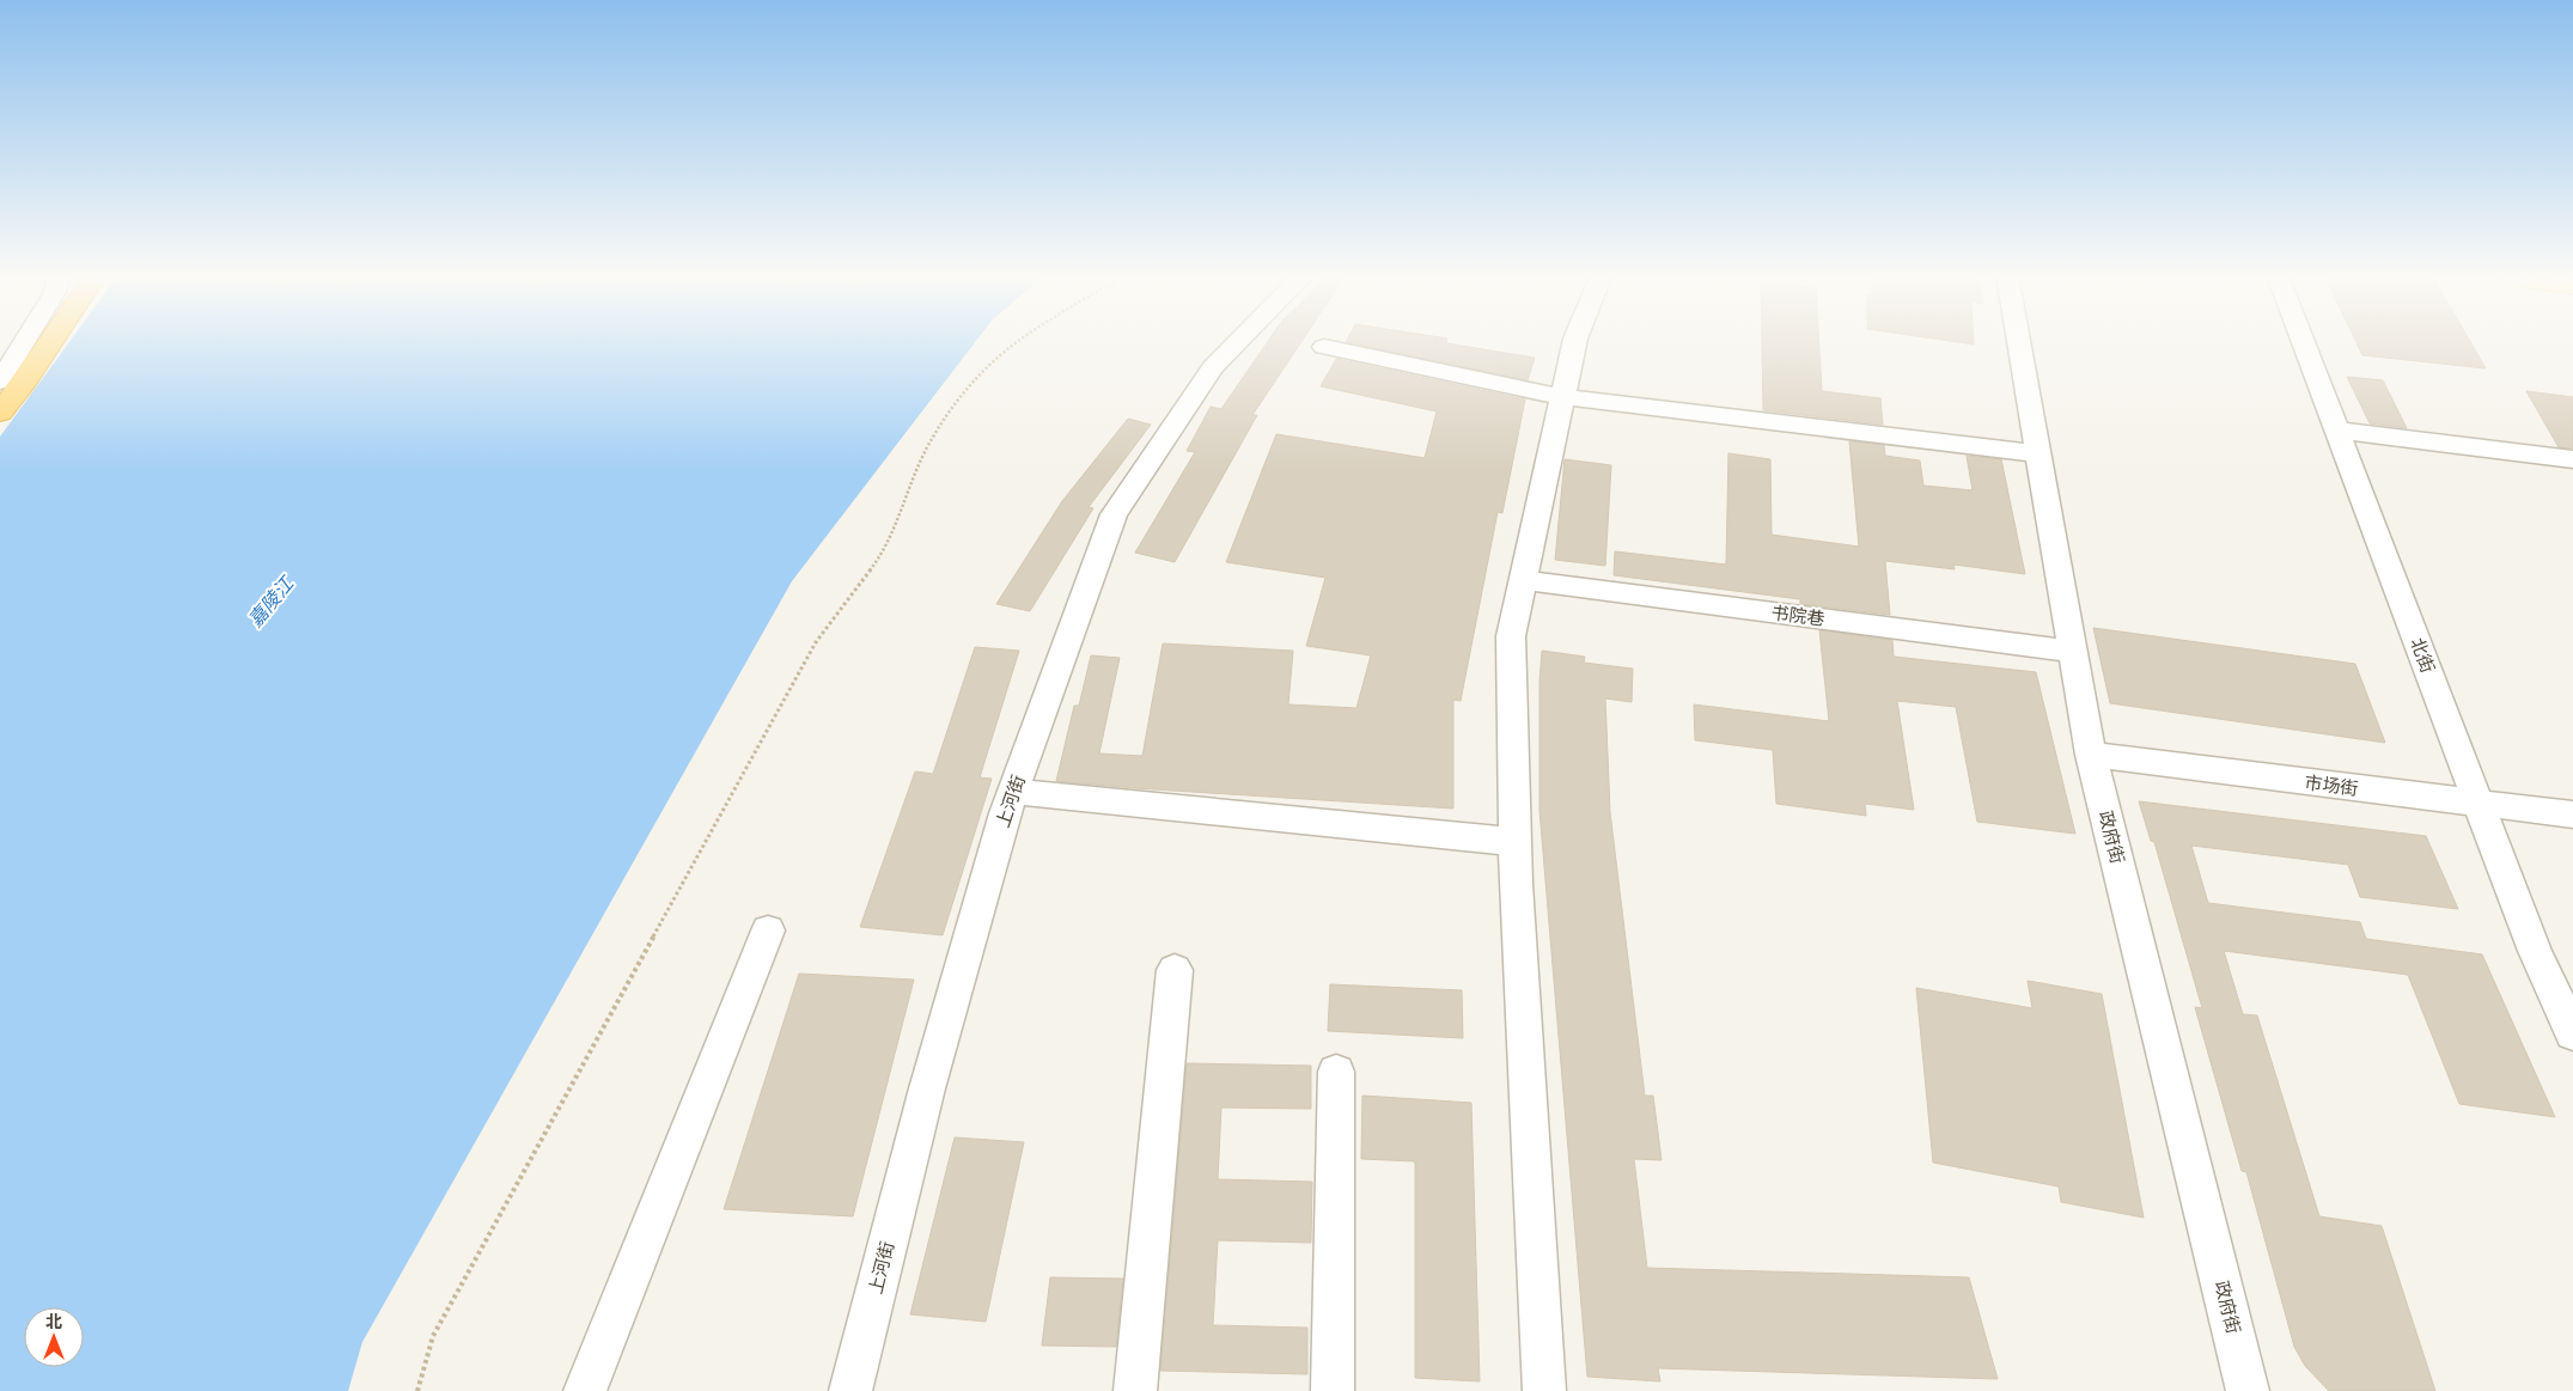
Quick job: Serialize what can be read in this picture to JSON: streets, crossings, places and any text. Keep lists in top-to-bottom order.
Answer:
{
  "streets": {
    "street": [
      "书院巷",
      "北街",
      "市场街",
      "上河街",
      "政府街"
    ]
  },
  "crossings": [
    ["书院巷", "政府街"],
    ["北街", "市场街"],
    ["市场街", "政府街"]
  ],
  "water": ["嘉陵江"],
  "north": "top"
}
